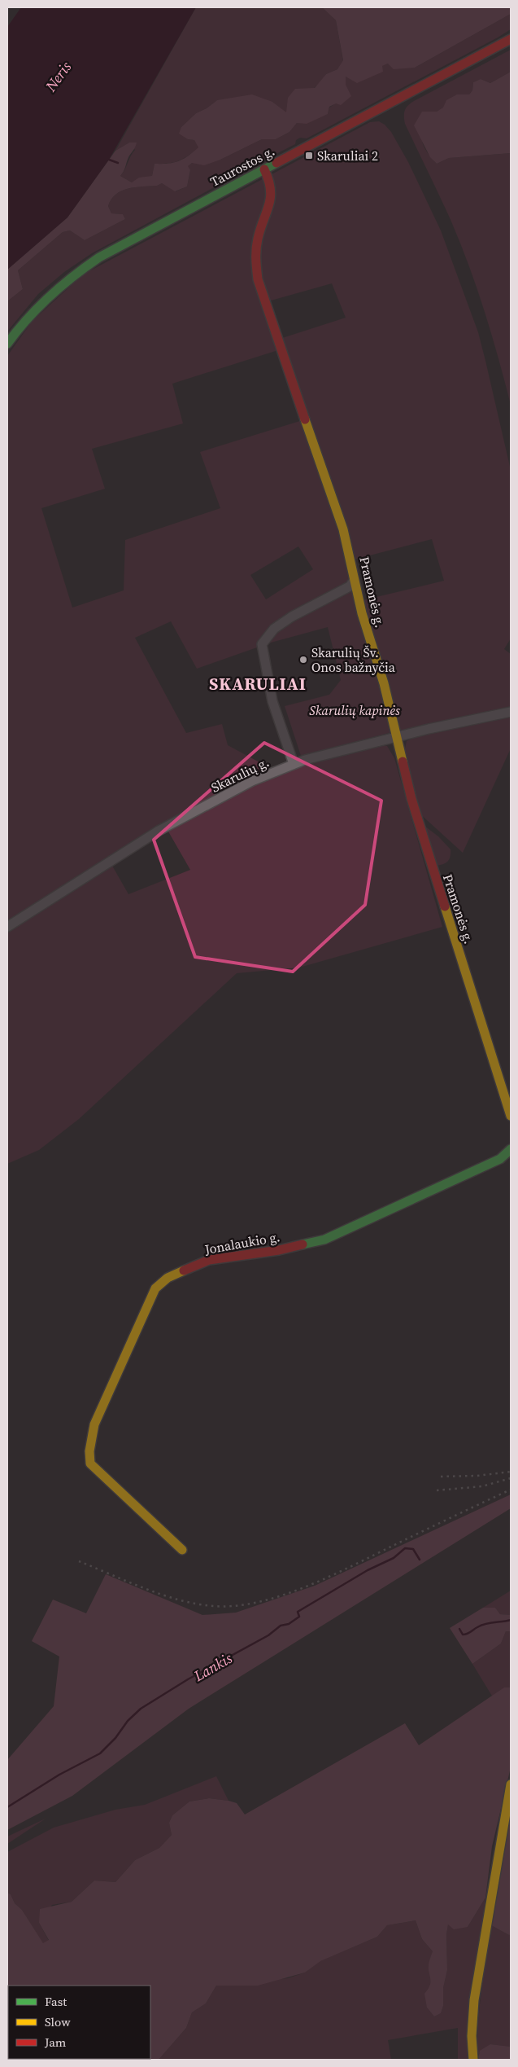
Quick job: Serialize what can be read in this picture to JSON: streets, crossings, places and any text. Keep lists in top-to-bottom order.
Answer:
{
  "streets": {
    "main road": ["Taurostos g.", "Pramonės g.", "Jonalaukio g."],
    "street": ["Skarulių g."]
  },
  "crossings": [
    ["Taurostos g.", "Pramonės g."],
    ["Pramonės g.", "Skarulių g."]
  ],
  "districts": ["SKARULIAI"],
  "water": ["Neris", "Lankis"],
  "parks": ["Skarulių kapinės"],
  "places": {
    "transit": ["Skaruliai 2"],
    "other": ["Skarulių Šv. Onos bažnyčia"]
  },
  "legend": ["Fast", "Slow", "Jam"]
}
